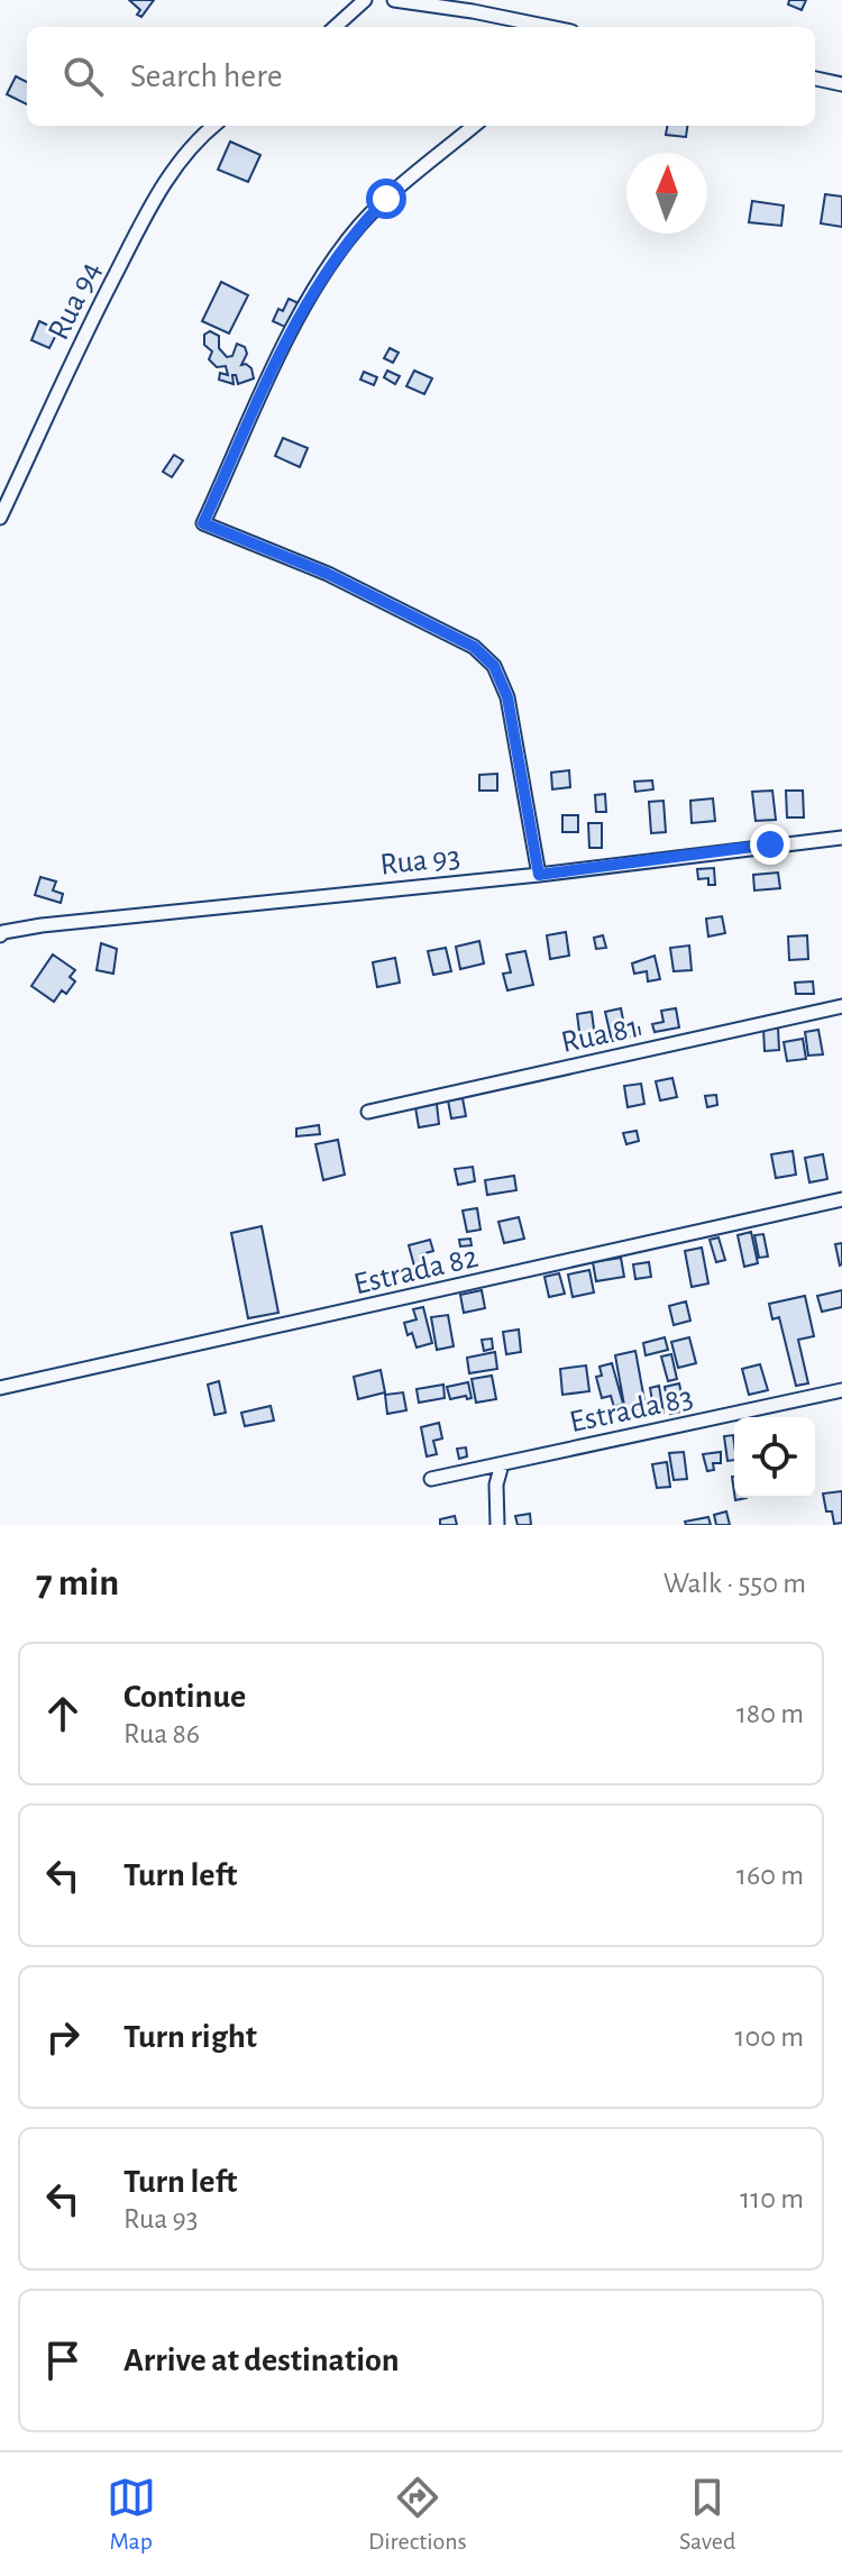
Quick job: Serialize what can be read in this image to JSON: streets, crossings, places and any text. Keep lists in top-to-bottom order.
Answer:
{
  "streets": {
    "street": [
      "Rua 94",
      "Rua 93",
      "Rua 81",
      "Estrada 82",
      "Estrada 83"
    ]
  },
  "north": "top",
  "page": {
    "search": "Search here",
    "heading": ["7 min", "Walk · 550 m"],
    "list": [
      ["Continue", "Rua 86", "180 m"],
      ["Turn left", "160 m"],
      ["Turn right", "100 m"],
      ["Turn left", "Rua 93", "110 m"],
      "Arrive at destination"
    ],
    "nav": ["Map", "Directions", "Saved"]
  }
}
